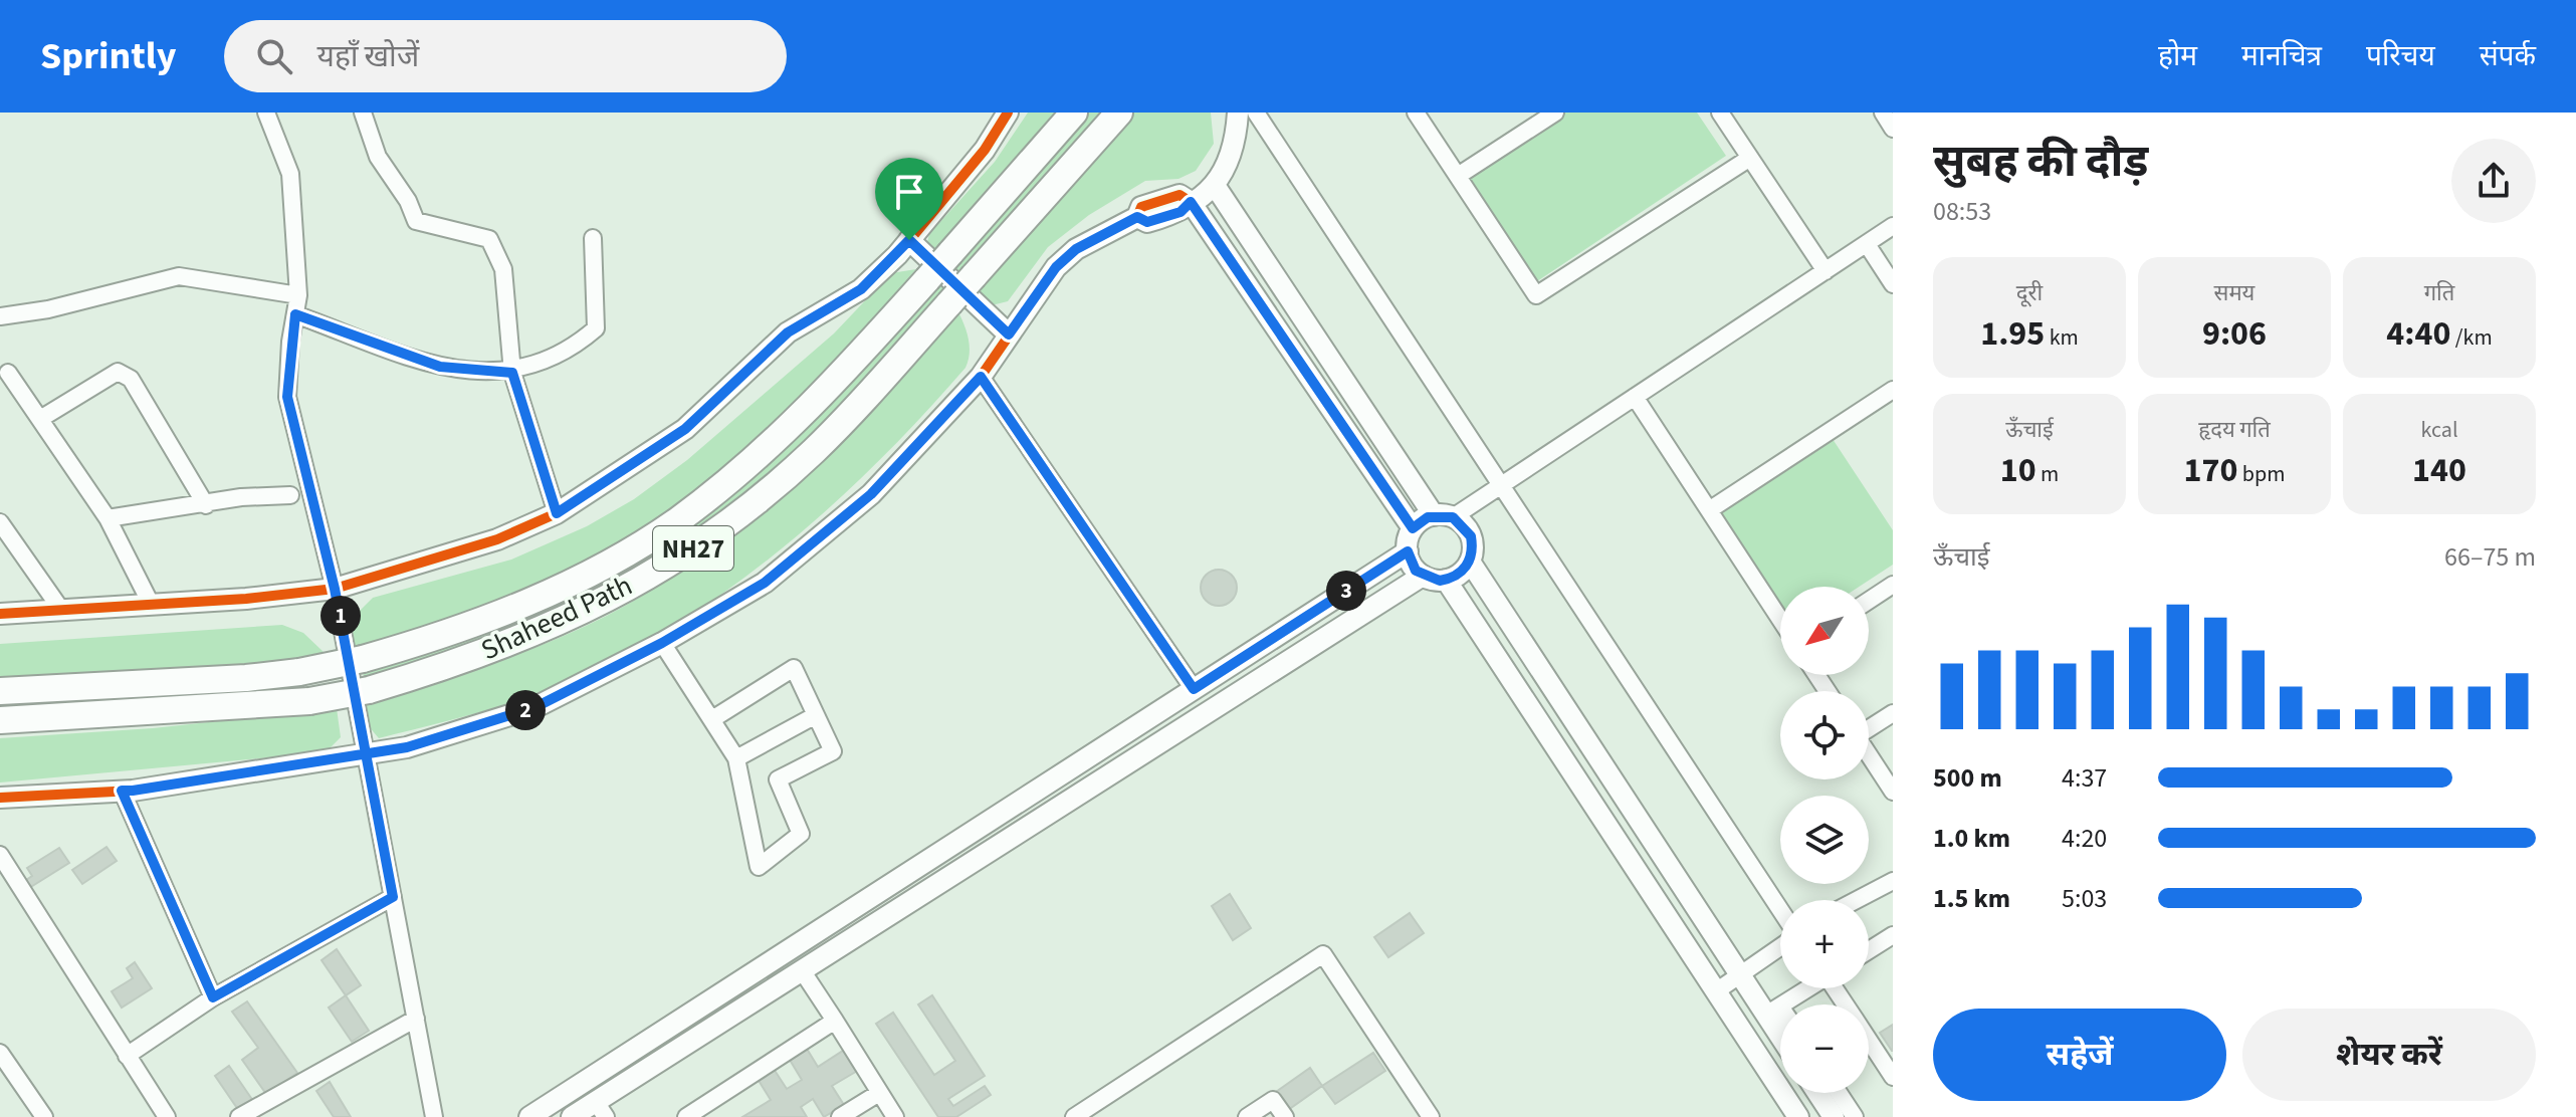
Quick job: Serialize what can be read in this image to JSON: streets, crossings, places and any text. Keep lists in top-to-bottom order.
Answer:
{
  "streets": {
    "highway": ["NH27", "Shaheed Path"]
  },
  "north": "bottom left",
  "page": {
    "header": "Sprintly",
    "search": "यहाँ खोजें",
    "nav": [
      "होम",
      "मानचित्र",
      "परिचय",
      "संपर्क"
    ],
    "heading": ["सुबह की दौड़", "08:53"],
    "stats": [
      ["दूरी", "1.95 km"],
      ["समय", "9:06"],
      ["गति", "4:40 /km"],
      ["ऊँचाई", "10 m"],
      ["हृदय गति", "170 bpm"],
      ["kcal", "140"]
    ],
    "chart": ["ऊँचाई", "66–75 m"],
    "pins": ["3", "1", "2"],
    "map_buttons": ["+", "−"],
    "list": [
      {
        "name": "500 m",
        "note": "4:37"
      },
      {
        "name": "1.0 km",
        "note": "4:20"
      },
      {
        "name": "1.5 km",
        "note": "5:03"
      }
    ],
    "buttons": ["सहेजें", "शेयर करें"]
  }
}
